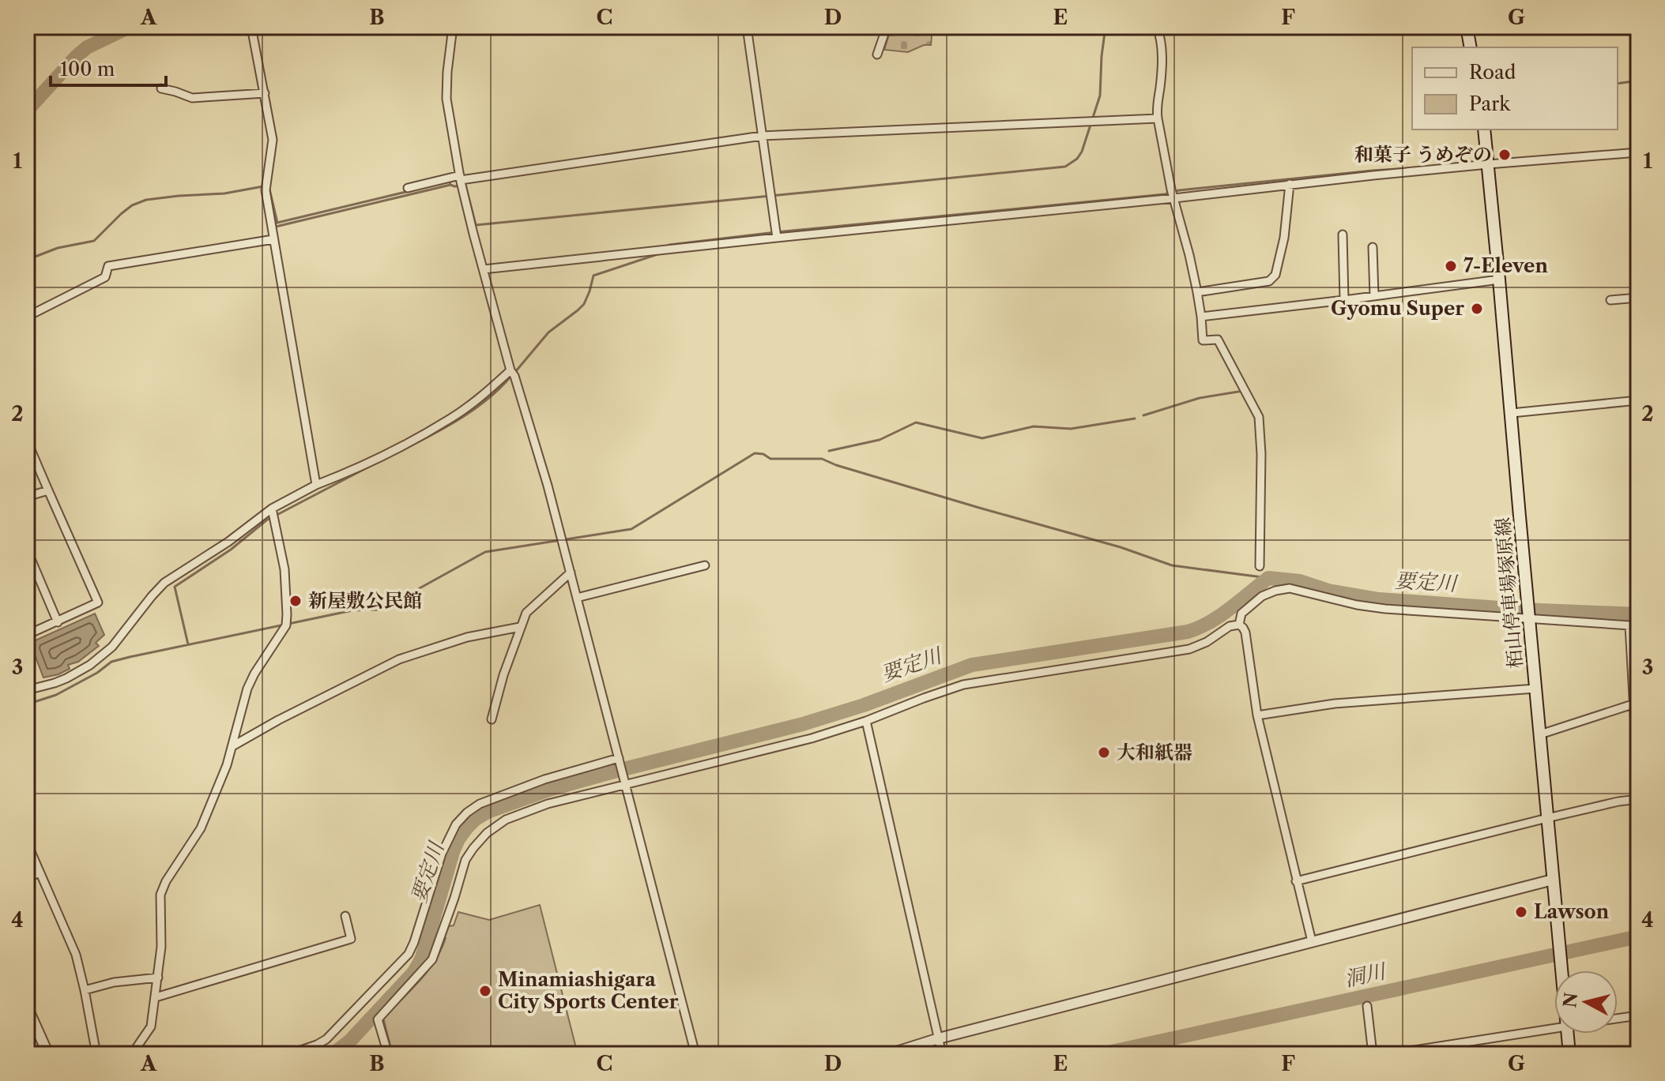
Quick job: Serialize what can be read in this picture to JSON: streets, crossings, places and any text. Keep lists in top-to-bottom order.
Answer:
{
  "streets": {
    "main road": ["栢山停車場塚原線"]
  },
  "water": ["要定川", "洞川"],
  "places": [
    "和菓子 うめぞの",
    "7-Eleven",
    "Gyomu Super",
    "新屋敷公民館",
    "大和紙器",
    "Lawson",
    "Minamiashigara City Sports Center"
  ],
  "legend": ["Road", "Park"],
  "scale_bar": "100 m",
  "north": "left",
  "grid": {
    "columns": [
      "A",
      "B",
      "C",
      "D",
      "E",
      "F",
      "G"
    ],
    "rows": [
      "1",
      "2",
      "3",
      "4"
    ]
  }
}
